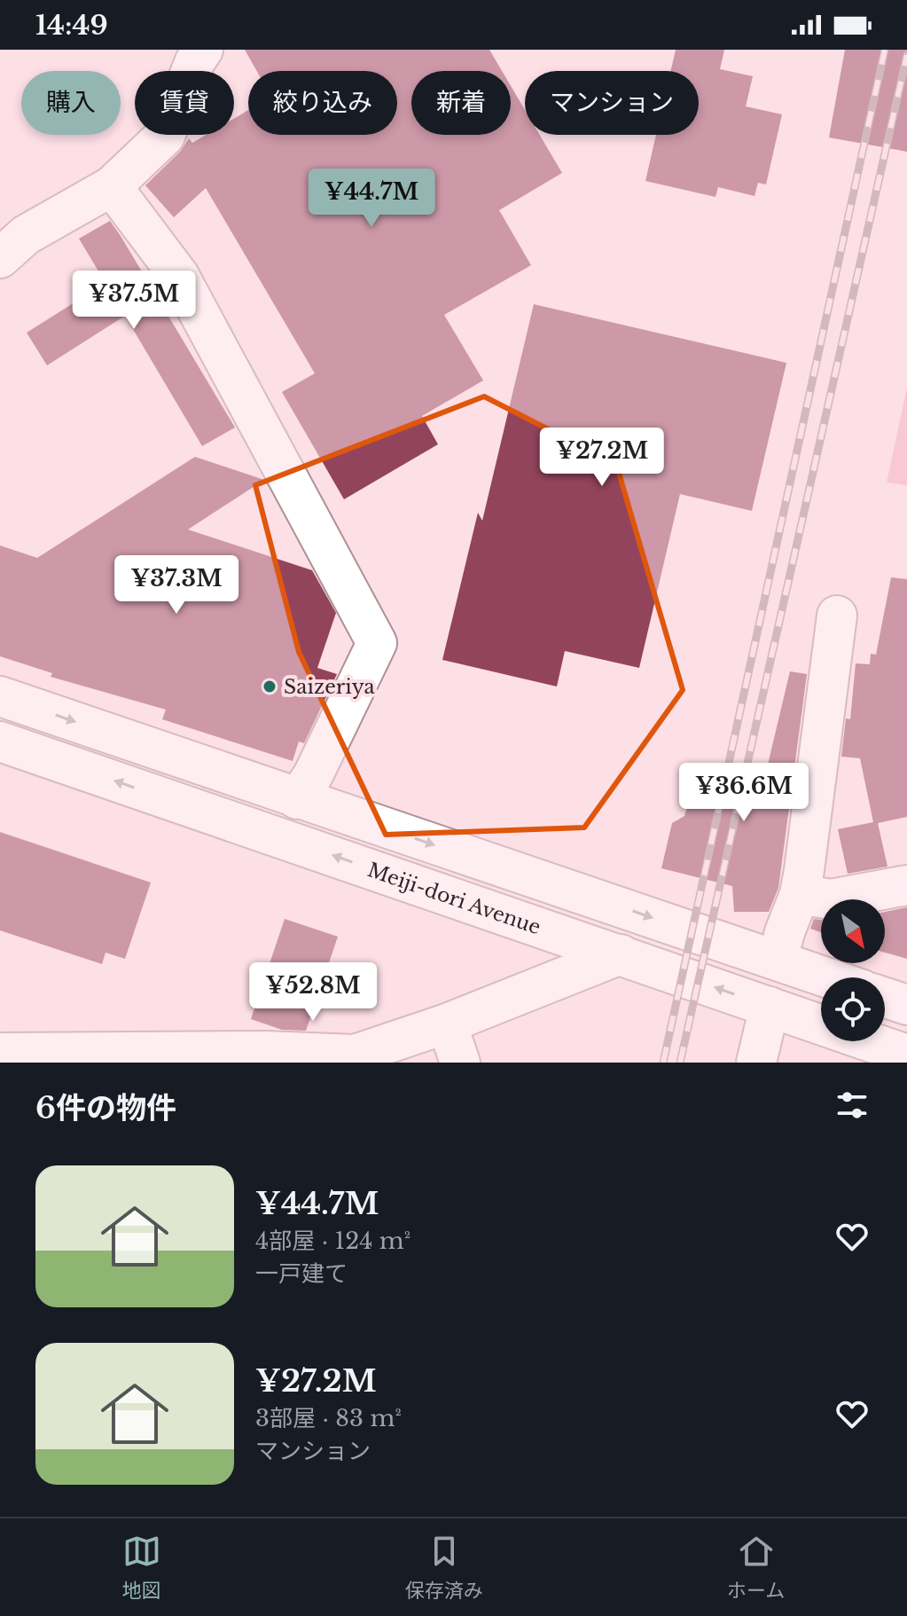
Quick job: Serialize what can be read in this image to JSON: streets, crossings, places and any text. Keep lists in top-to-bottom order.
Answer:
{
  "streets": {
    "main road": ["Meiji-dori Avenue"]
  },
  "places": ["Saizeriya"],
  "north": "bottom right",
  "page": {
    "status": "14:49",
    "chip": [
      "購入",
      "賃貸",
      "絞り込み",
      "新着",
      "マンション"
    ],
    "price": [
      "¥44.7M",
      "¥37.5M",
      "¥27.2M",
      "¥37.3M",
      "¥36.6M",
      "¥52.8M"
    ],
    "heading": "6件の物件",
    "list": [
      {
        "name": "¥44.7M",
        "note": "4部屋 · 124 m² · 一戸建て"
      },
      {
        "name": "¥27.2M",
        "note": "3部屋 · 83 m² · マンション"
      }
    ],
    "tabs": ["地図", "保存済み", "ホーム"]
  }
}
